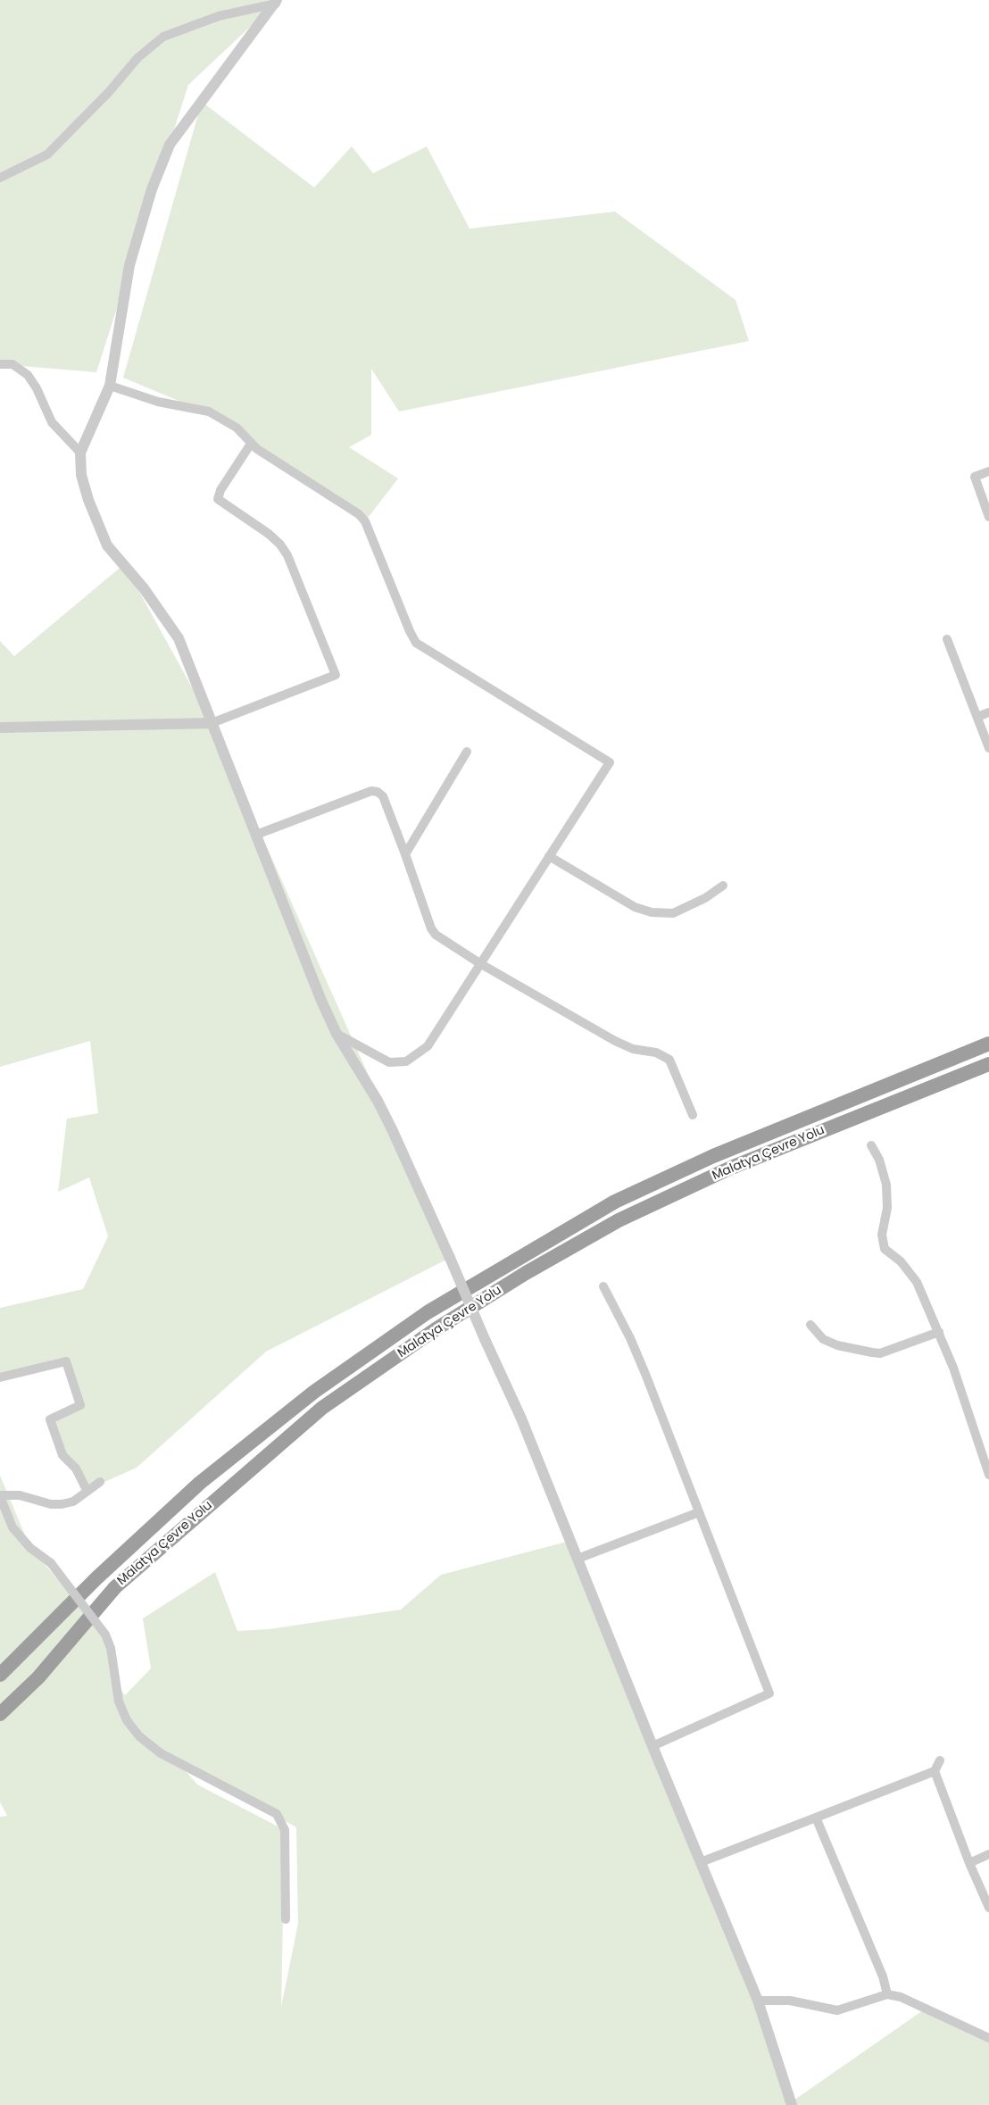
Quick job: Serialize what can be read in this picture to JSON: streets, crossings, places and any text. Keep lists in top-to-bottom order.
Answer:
{
  "streets": {
    "highway": ["Malatya Çevre Yolu"]
  }
}
